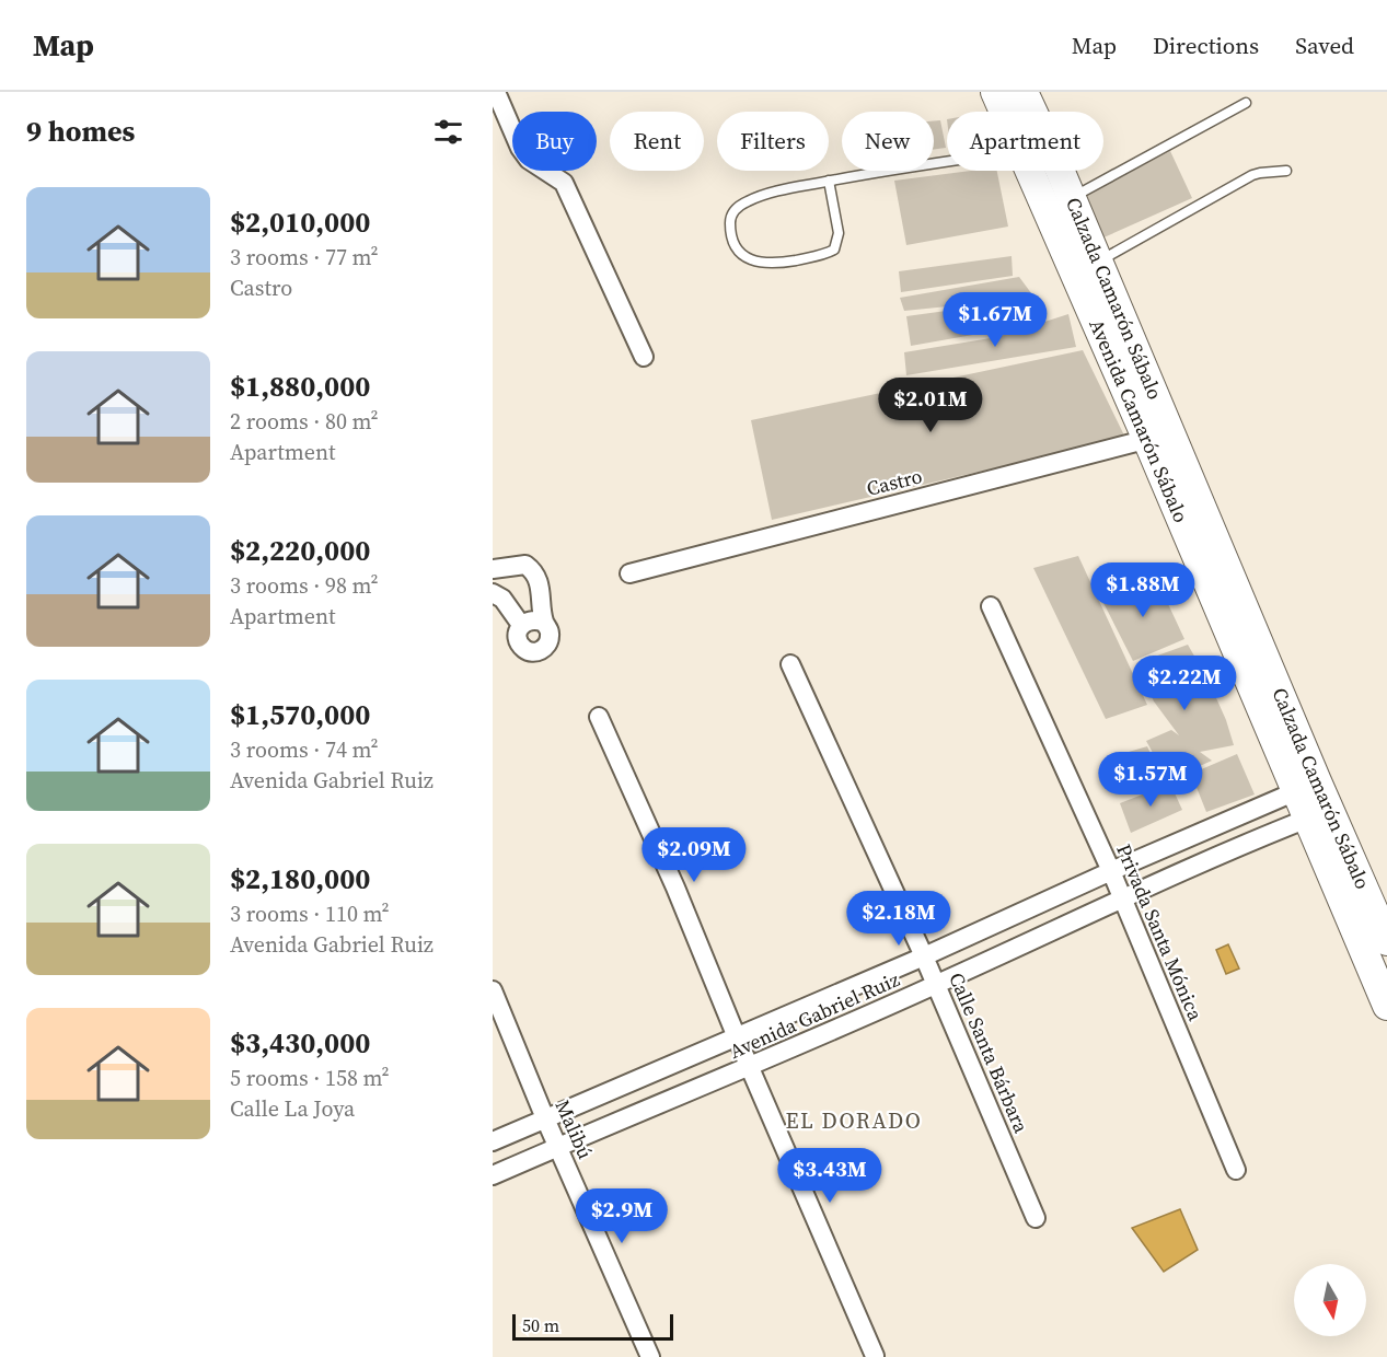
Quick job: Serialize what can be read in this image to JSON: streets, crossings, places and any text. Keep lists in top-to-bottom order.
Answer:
{
  "streets": {
    "main road": ["Calzada Camarón Sábalo", "Avenida Camarón Sábalo"],
    "street": [
      "Castro",
      "Privada Santa Mónica",
      "Avenida Gabriel Ruiz",
      "Calle Santa Bárbara",
      "Malibú"
    ]
  },
  "crossings": [
    ["Calzada Camarón Sábalo", "Avenida Camarón Sábalo"],
    ["Calzada Camarón Sábalo", "Castro"],
    ["Calzada Camarón Sábalo", "Avenida Gabriel Ruiz"],
    ["Avenida Camarón Sábalo", "Castro"],
    ["Avenida Camarón Sábalo", "Avenida Gabriel Ruiz"],
    ["Privada Santa Mónica", "Avenida Gabriel Ruiz"],
    ["Avenida Gabriel Ruiz", "Calle Santa Bárbara"],
    ["Avenida Gabriel Ruiz", "Malibú"]
  ],
  "districts": ["EL DORADO"],
  "scale_bar": "50 m",
  "north": "bottom",
  "page": {
    "header": "Map",
    "nav": ["Map", "Directions", "Saved"],
    "heading": "9 homes",
    "chip": [
      "Buy",
      "Rent",
      "Filters",
      "New",
      "Apartment"
    ],
    "list": [
      {
        "name": "$2,010,000",
        "note": "3 rooms · 77 m² · Castro"
      },
      {
        "name": "$1,880,000",
        "note": "2 rooms · 80 m² · Apartment"
      },
      {
        "name": "$2,220,000",
        "note": "3 rooms · 98 m² · Apartment"
      },
      {
        "name": "$1,570,000",
        "note": "3 rooms · 74 m² · Avenida Gabriel Ruiz"
      },
      {
        "name": "$2,180,000",
        "note": "3 rooms · 110 m² · Avenida Gabriel Ruiz"
      },
      {
        "name": "$3,430,000",
        "note": "5 rooms · 158 m² · Calle La Joya"
      }
    ],
    "price": [
      "$1.67M",
      "$2.01M",
      "$1.88M",
      "$2.22M",
      "$1.57M",
      "$2.09M",
      "$2.18M",
      "$3.43M",
      "$2.9M"
    ],
    "scale": "50 m"
  }
}
